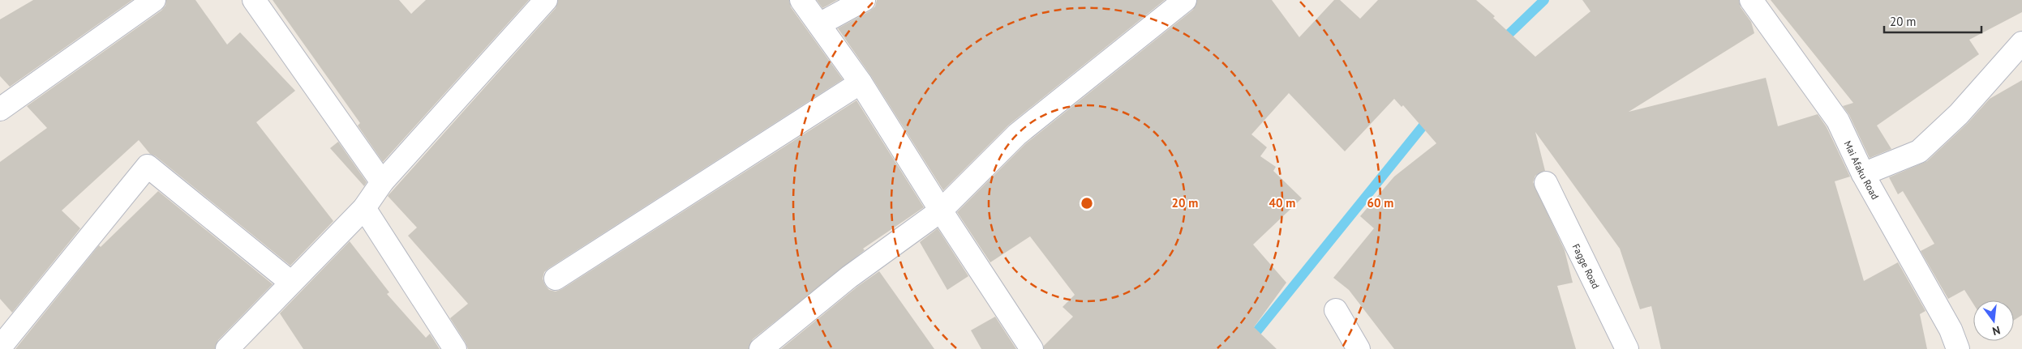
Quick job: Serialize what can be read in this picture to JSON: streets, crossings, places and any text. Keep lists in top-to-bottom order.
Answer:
{
  "streets": {
    "street": ["Mai Afaku Road", "Fagge Road"]
  },
  "scale_bar": "20 m",
  "north": "bottom",
  "rings": ["20 m", "40 m", "60 m"]
}
